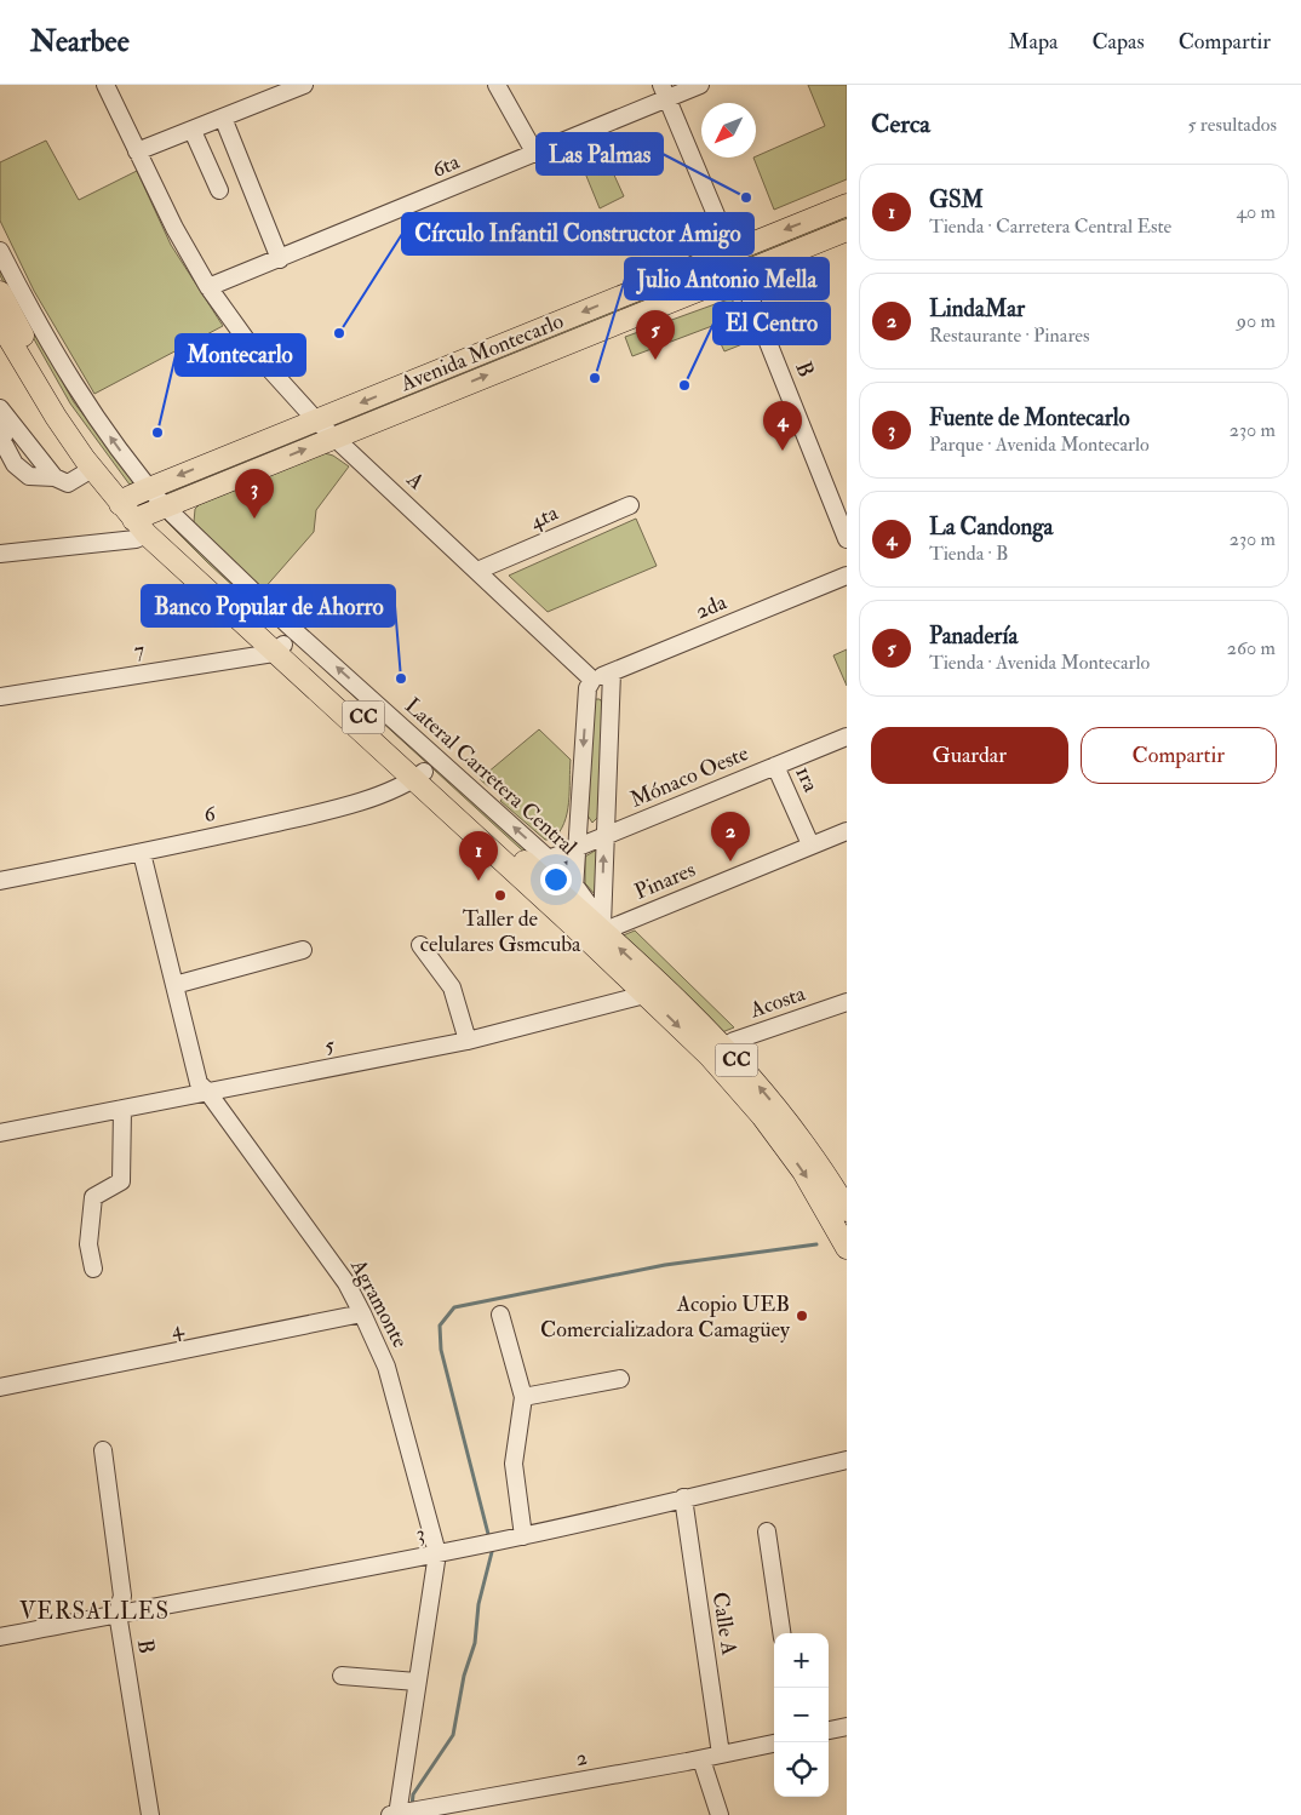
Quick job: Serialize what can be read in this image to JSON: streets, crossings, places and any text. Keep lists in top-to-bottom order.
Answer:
{
  "streets": {
    "main road": ["Avenida Montecarlo", "CC"],
    "street": [
      "6ta",
      "B",
      "A",
      "4ta",
      "2da",
      "7",
      "Lateral Carretera Central",
      "Mónaco Oeste",
      "1ra",
      "6",
      "Pinares",
      "Acosta",
      "5",
      "Agramonte",
      "4",
      "3",
      "Calle A",
      "2"
    ]
  },
  "crossings": [
    ["6ta", "B"],
    ["6ta", "A"],
    ["Avenida Montecarlo", "B"],
    ["Avenida Montecarlo", "A"],
    ["Avenida Montecarlo", "CC"],
    ["Avenida Montecarlo", "Lateral Carretera Central"],
    ["B", "3"],
    ["A", "4ta"],
    ["A", "2da"],
    ["7", "CC"],
    ["CC", "Lateral Carretera Central"],
    ["CC", "6"],
    ["CC", "Pinares"],
    ["CC", "Acosta"],
    ["CC", "5"],
    ["Lateral Carretera Central", "Mónaco Oeste"],
    ["Mónaco Oeste", "1ra"],
    ["1ra", "Pinares"],
    ["6", "Agramonte"],
    ["5", "Agramonte"],
    ["Agramonte", "4"],
    ["Agramonte", "3"],
    ["Agramonte", "2"],
    ["3", "Calle A"],
    ["Calle A", "2"]
  ],
  "one_way": ["Lateral Carretera Central"],
  "districts": ["VERSALLES"],
  "places": [
    "Las Palmas",
    "Círculo Infantil Constructor Amigo",
    "Julio Antonio Mella",
    "El Centro",
    "Montecarlo",
    "Banco Popular de Ahorro",
    "Taller de celulares Gsmcuba",
    "Acopio UEB Comercializadora Camagüey"
  ],
  "north": "bottom left",
  "page": {
    "header": "Nearbee",
    "nav": ["Mapa", "Capas", "Compartir"],
    "heading": ["Cerca", "5 resultados"],
    "list": [
      {
        "mark": "1",
        "name": "GSM",
        "note": "Tienda · Carretera Central Este",
        "value": "40 m"
      },
      {
        "mark": "2",
        "name": "LindaMar",
        "note": "Restaurante · Pinares",
        "value": "90 m"
      },
      {
        "mark": "3",
        "name": "Fuente de Montecarlo",
        "note": "Parque · Avenida Montecarlo",
        "value": "230 m"
      },
      {
        "mark": "4",
        "name": "La Candonga",
        "note": "Tienda · B",
        "value": "230 m"
      },
      {
        "mark": "5",
        "name": "Panadería",
        "note": "Tienda · Avenida Montecarlo",
        "value": "260 m"
      }
    ],
    "pins": [
      "5",
      "4",
      "3",
      "2",
      "1"
    ],
    "buttons": ["Guardar", "Compartir"],
    "map_buttons": ["+", "−"]
  }
}
